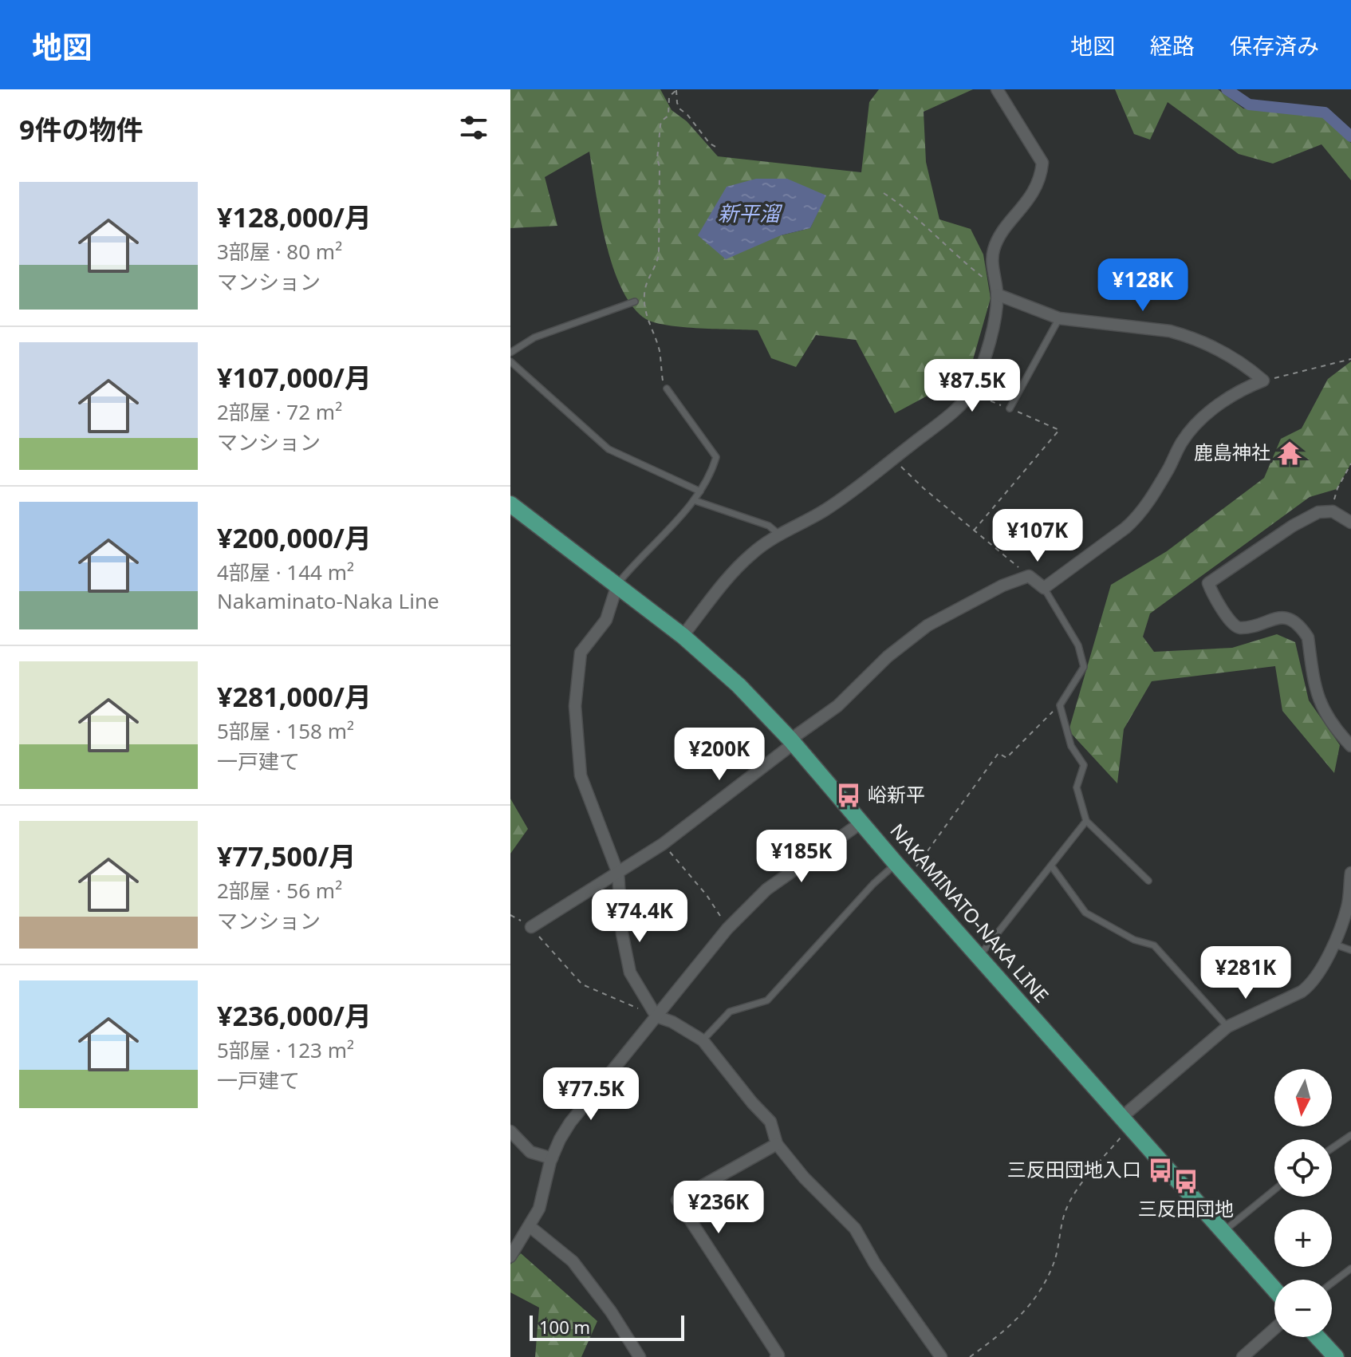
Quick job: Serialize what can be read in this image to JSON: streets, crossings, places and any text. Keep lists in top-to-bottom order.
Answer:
{
  "streets": {
    "main road": ["NAKAMINATO-NAKA LINE"]
  },
  "water": ["新平溜"],
  "places": {
    "temple": ["鹿島神社"],
    "bus stop": ["峪新平", "三反田団地入口", "三反田団地"]
  },
  "scale_bar": "100 m",
  "north": "bottom",
  "page": {
    "header": "地図",
    "nav": ["地図", "経路", "保存済み"],
    "heading": "9件の物件",
    "list": [
      {
        "name": "¥128,000/月",
        "note": "3部屋 · 80 m² · マンション"
      },
      {
        "name": "¥107,000/月",
        "note": "2部屋 · 72 m² · マンション"
      },
      {
        "name": "¥200,000/月",
        "note": "4部屋 · 144 m² · Nakaminato-Naka Line"
      },
      {
        "name": "¥281,000/月",
        "note": "5部屋 · 158 m² · 一戸建て"
      },
      {
        "name": "¥77,500/月",
        "note": "2部屋 · 56 m² · マンション"
      },
      {
        "name": "¥236,000/月",
        "note": "5部屋 · 123 m² · 一戸建て"
      }
    ],
    "price": [
      "¥128K",
      "¥87.5K",
      "¥107K",
      "¥200K",
      "¥185K",
      "¥74.4K",
      "¥281K",
      "¥77.5K",
      "¥236K"
    ],
    "map_buttons": ["+", "−"],
    "scale": "100 m"
  }
}
